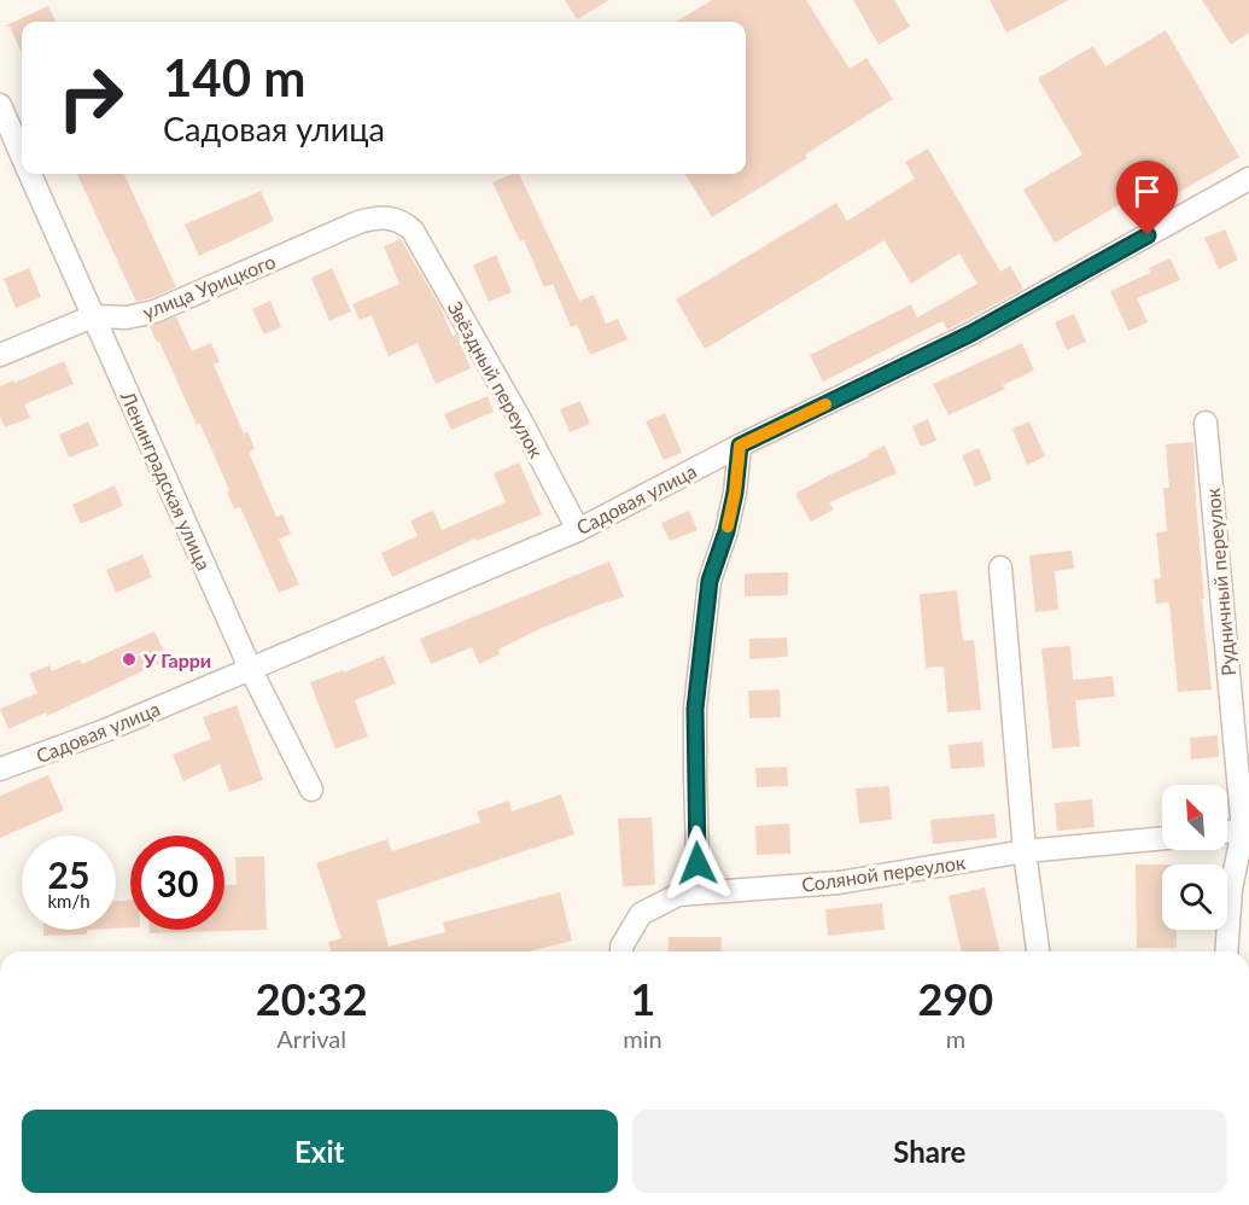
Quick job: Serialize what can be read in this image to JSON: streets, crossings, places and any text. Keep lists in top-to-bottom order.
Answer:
{
  "streets": {
    "street": [
      "улица Урицкого",
      "Звёздный переулок",
      "Ленинградская улица",
      "Садовая улица",
      "Рудничный переулок",
      "Соляной переулок"
    ]
  },
  "crossings": [
    ["улица Урицкого", "Звёздный переулок"],
    ["улица Урицкого", "Ленинградская улица"],
    ["Звёздный переулок", "Садовая улица"],
    ["Ленинградская улица", "Садовая улица"]
  ],
  "places": ["У Гарри"],
  "north": "top left",
  "page": {
    "turn": ["140 m", "Садовая улица"],
    "speed": "25 km/h",
    "limit": "30",
    "eta": [
      "20:32",
      "Arrival",
      "1",
      "min",
      "290",
      "m"
    ],
    "buttons": ["Exit", "Share"]
  }
}
